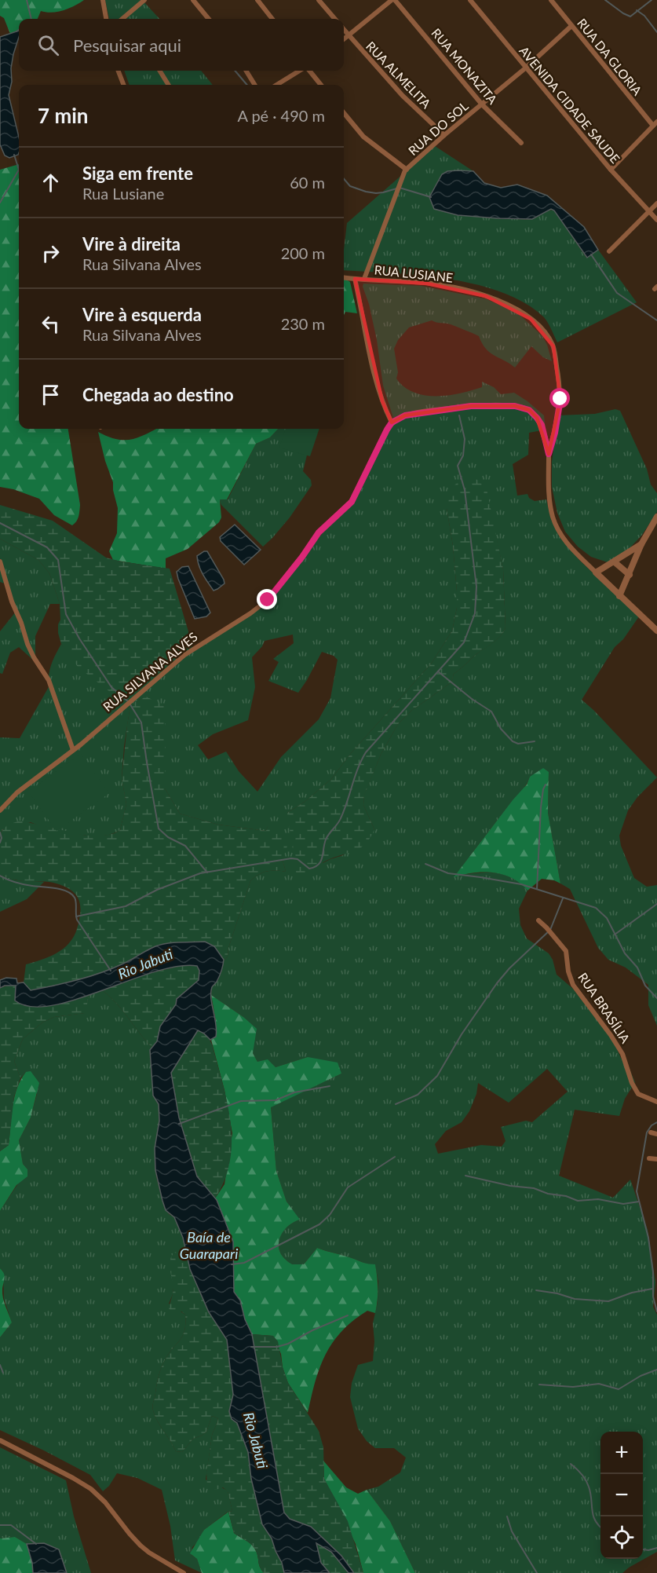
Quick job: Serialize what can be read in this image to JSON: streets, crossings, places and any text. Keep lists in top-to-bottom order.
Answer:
{
  "streets": {
    "street": [
      "RUA DA GLORIA",
      "RUA MONAZITA",
      "RUA ALMELITA",
      "AVENIDA CIDADE SAUDE",
      "RUA DO SOL",
      "RUA LUSIANE",
      "RUA SILVANA ALVES",
      "RUA BRASÍLIA"
    ]
  },
  "crossings": [
    ["RUA DA GLORIA", "RUA DO SOL"],
    ["RUA MONAZITA", "RUA DO SOL"],
    ["RUA ALMELITA", "RUA DO SOL"],
    ["AVENIDA CIDADE SAUDE", "RUA DO SOL"],
    ["RUA DO SOL", "RUA LUSIANE"]
  ],
  "water": ["Rio Jabuti", "Baía de Guarapari"],
  "page": {
    "search": "Pesquisar aqui",
    "heading": ["7 min", "A pé · 490 m"],
    "list": [
      ["Siga em frente", "Rua Lusiane", "60 m"],
      ["Vire à direita", "Rua Silvana Alves", "200 m"],
      ["Vire à esquerda", "Rua Silvana Alves", "230 m"],
      "Chegada ao destino"
    ],
    "map_buttons": ["+", "−"]
  }
}
